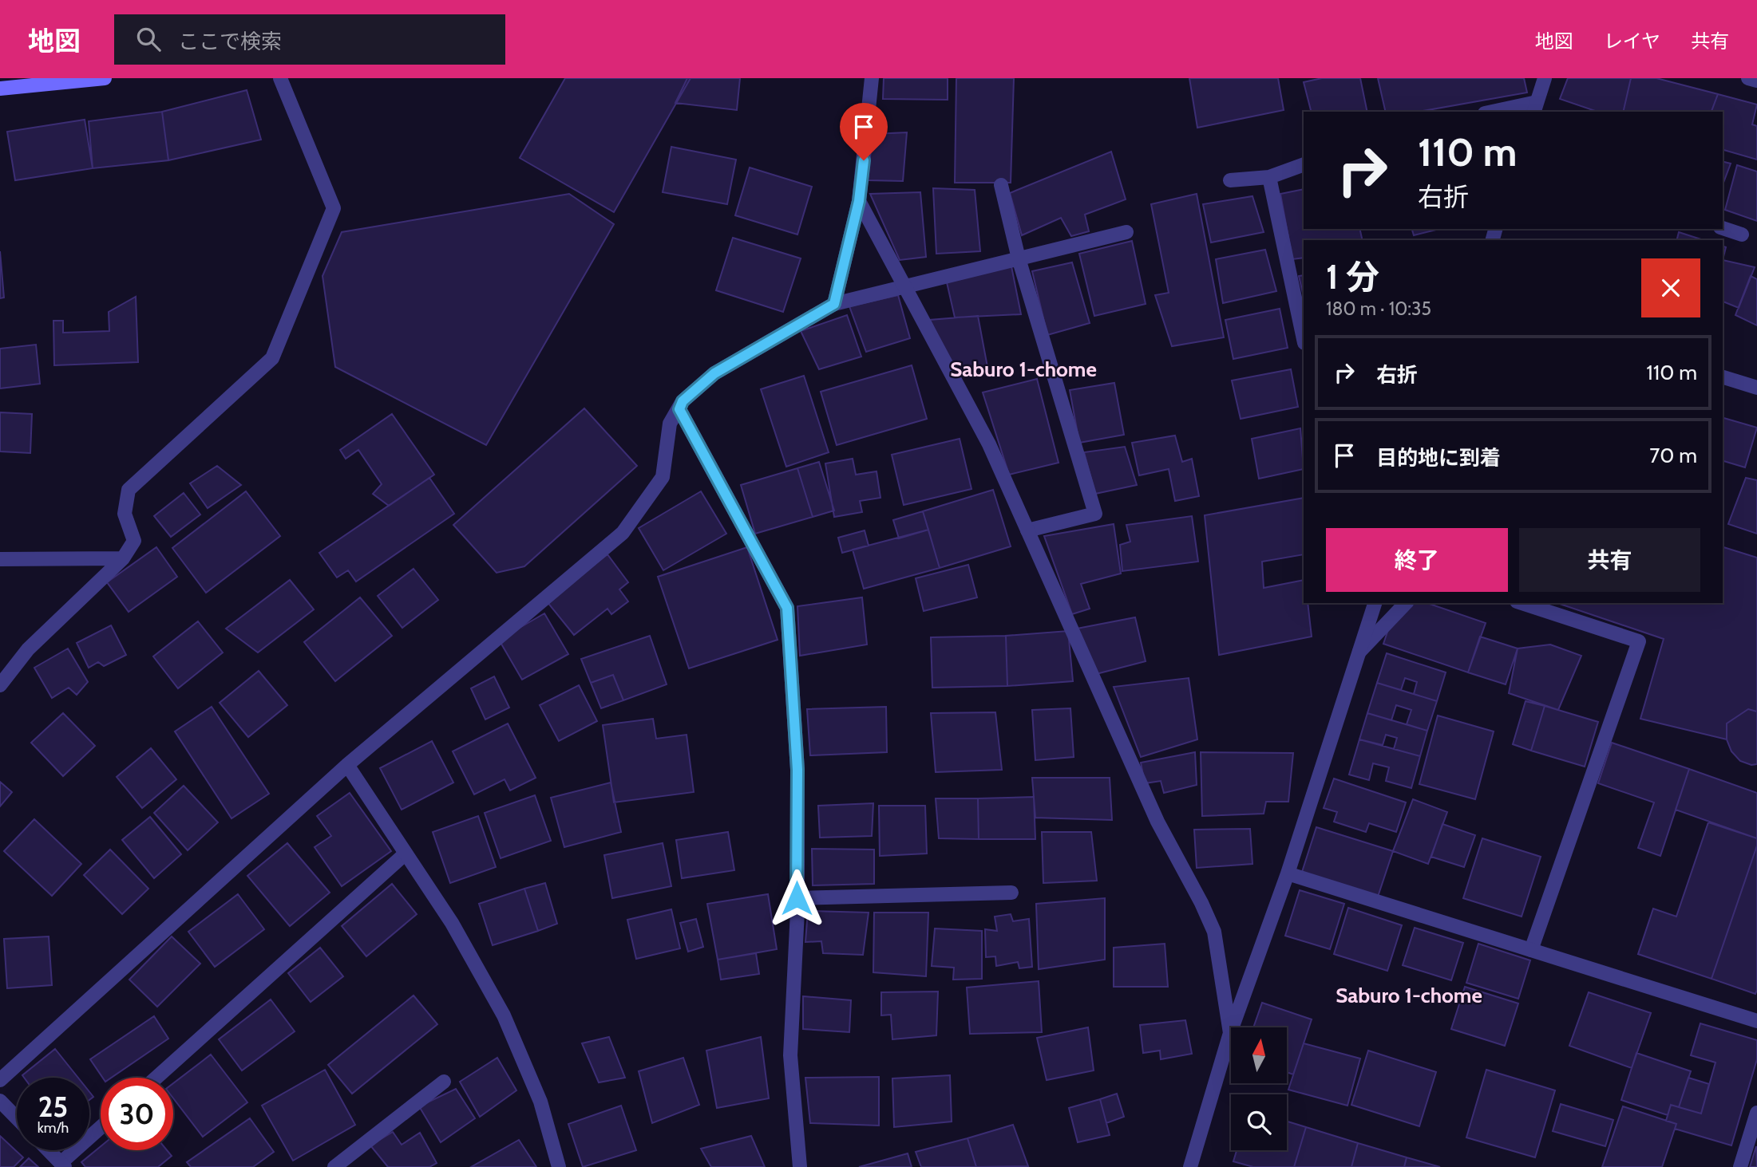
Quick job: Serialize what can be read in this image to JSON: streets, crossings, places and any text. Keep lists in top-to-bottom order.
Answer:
{
  "districts": ["Saburo 1-chome", "Saburo 1-chome"],
  "north": "top",
  "page": {
    "header": "地図",
    "search": "ここで検索",
    "nav": ["地図", "レイヤ", "共有"],
    "turn": ["110 m", "右折"],
    "heading": ["1 分", "180 m · 10:35"],
    "list": [
      {
        "name": "右折",
        "value": "110 m"
      },
      {
        "name": "目的地に到着",
        "value": "70 m"
      }
    ],
    "buttons": ["終了", "共有"],
    "speed": "25 km/h",
    "limit": "30"
  }
}
